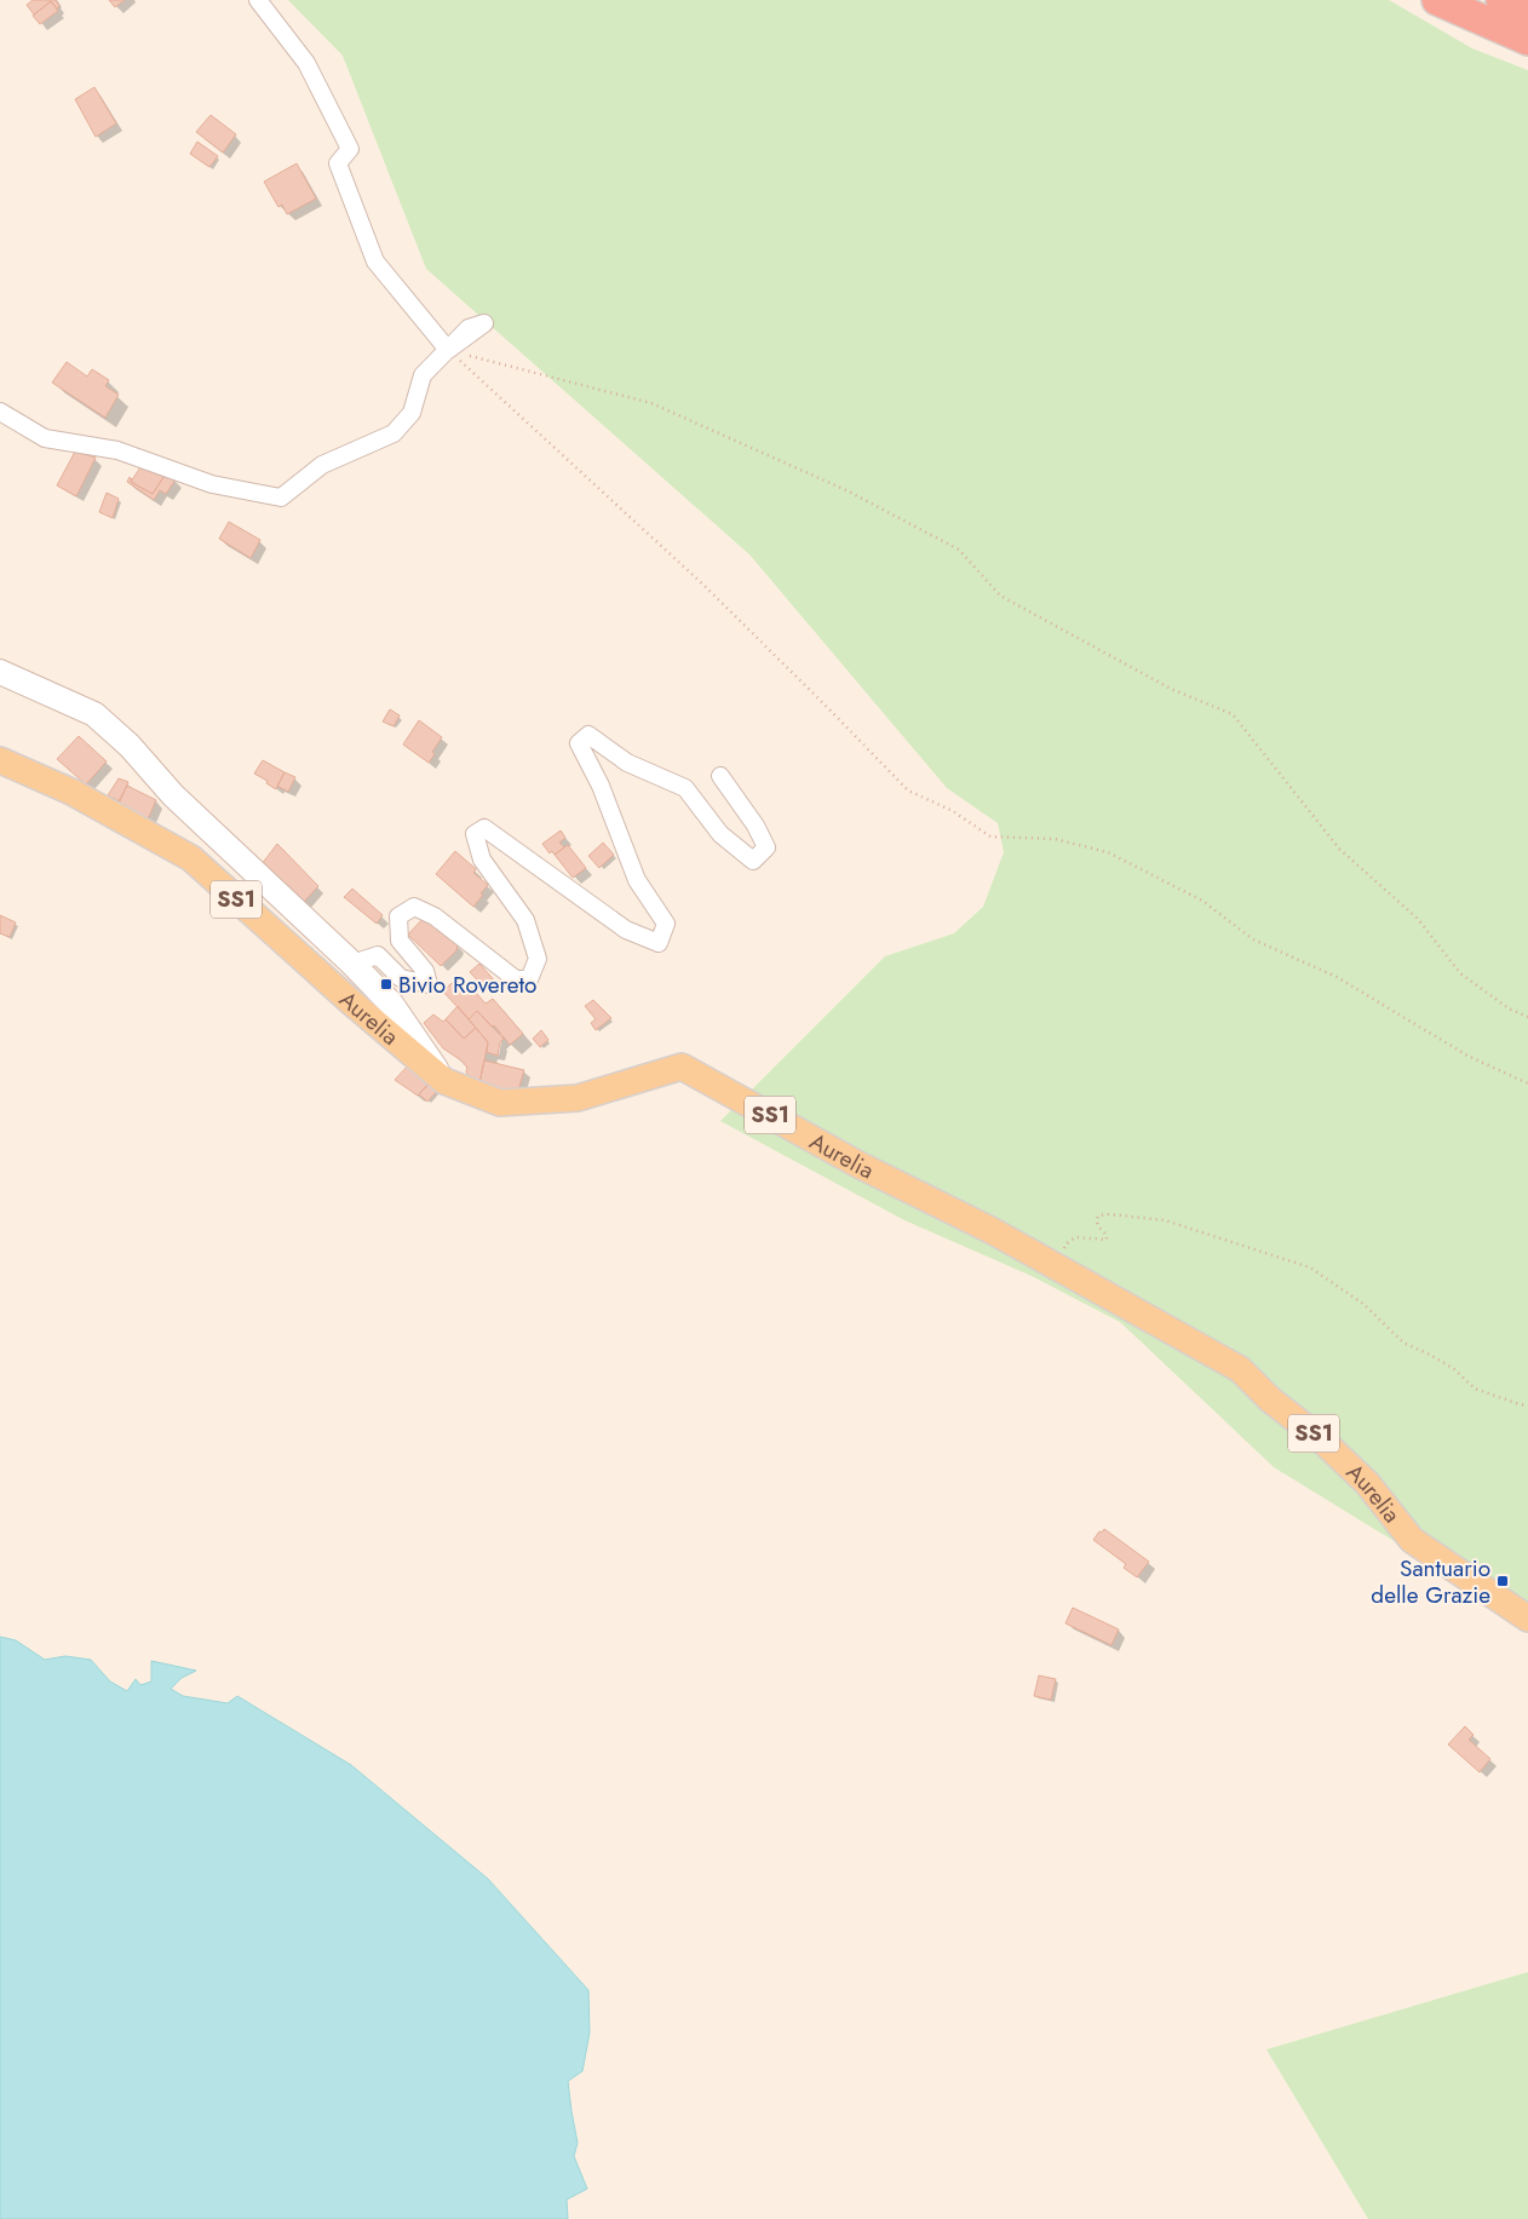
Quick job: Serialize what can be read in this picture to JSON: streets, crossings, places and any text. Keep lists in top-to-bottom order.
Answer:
{
  "streets": {
    "main road": ["SS1", "Aurelia"]
  },
  "places": {
    "transit": ["Bivio Rovereto", "Santuario delle Grazie"]
  }
}
